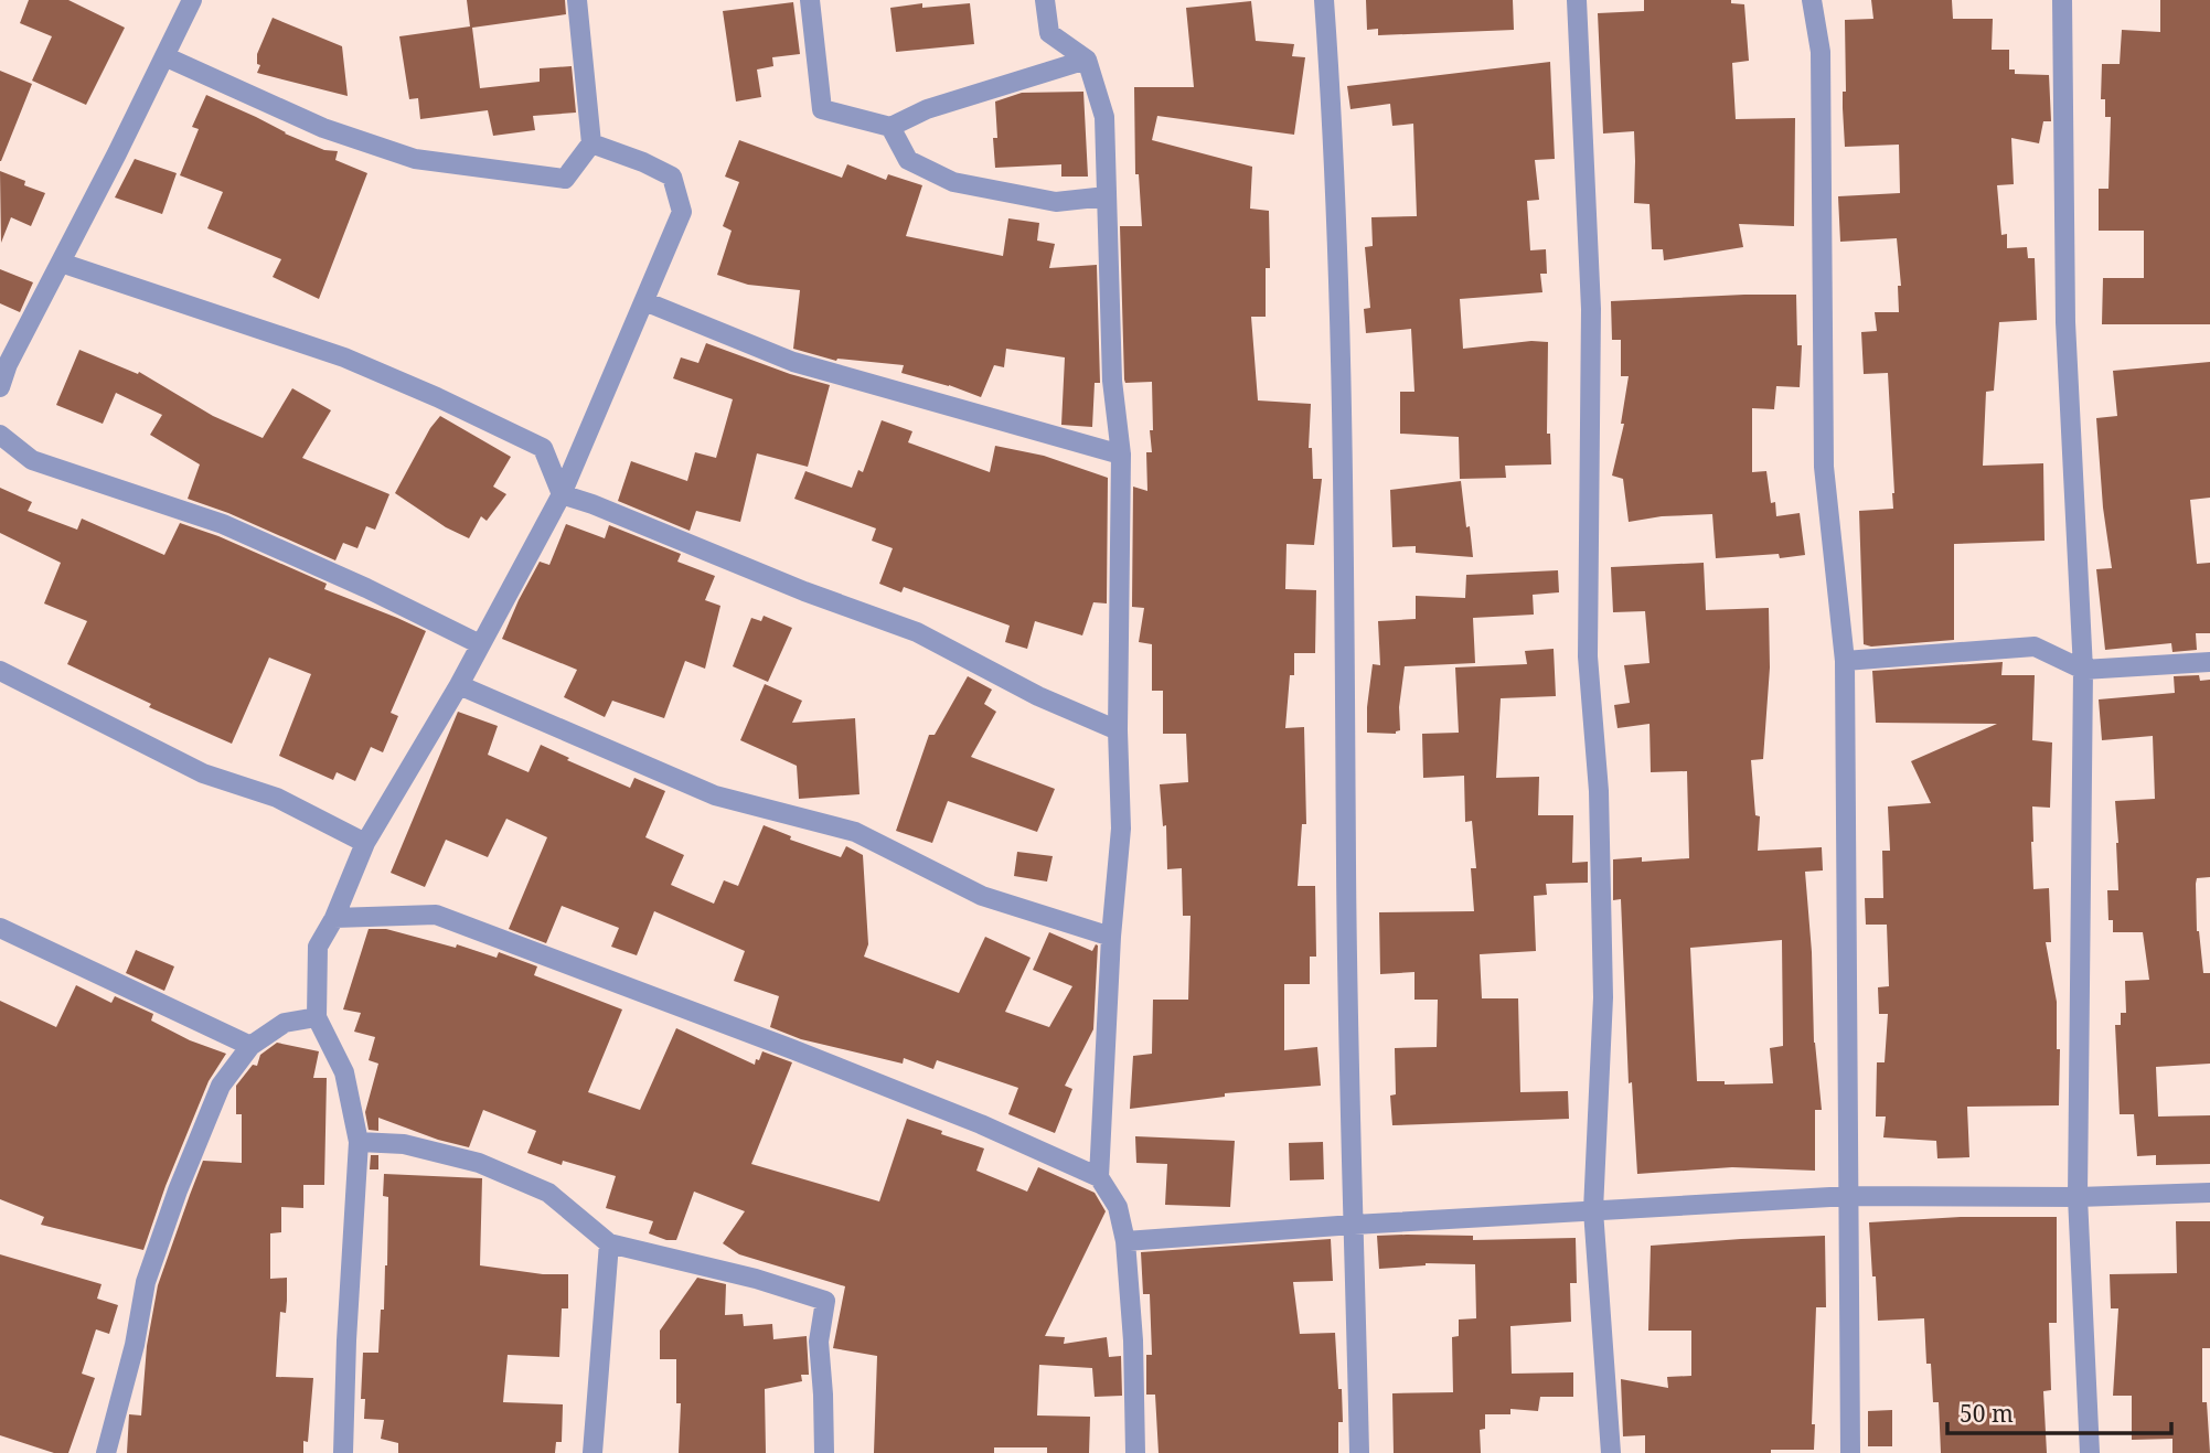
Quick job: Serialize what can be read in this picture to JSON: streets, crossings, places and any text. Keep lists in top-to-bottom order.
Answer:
{
  "scale_bar": "50 m"
}
